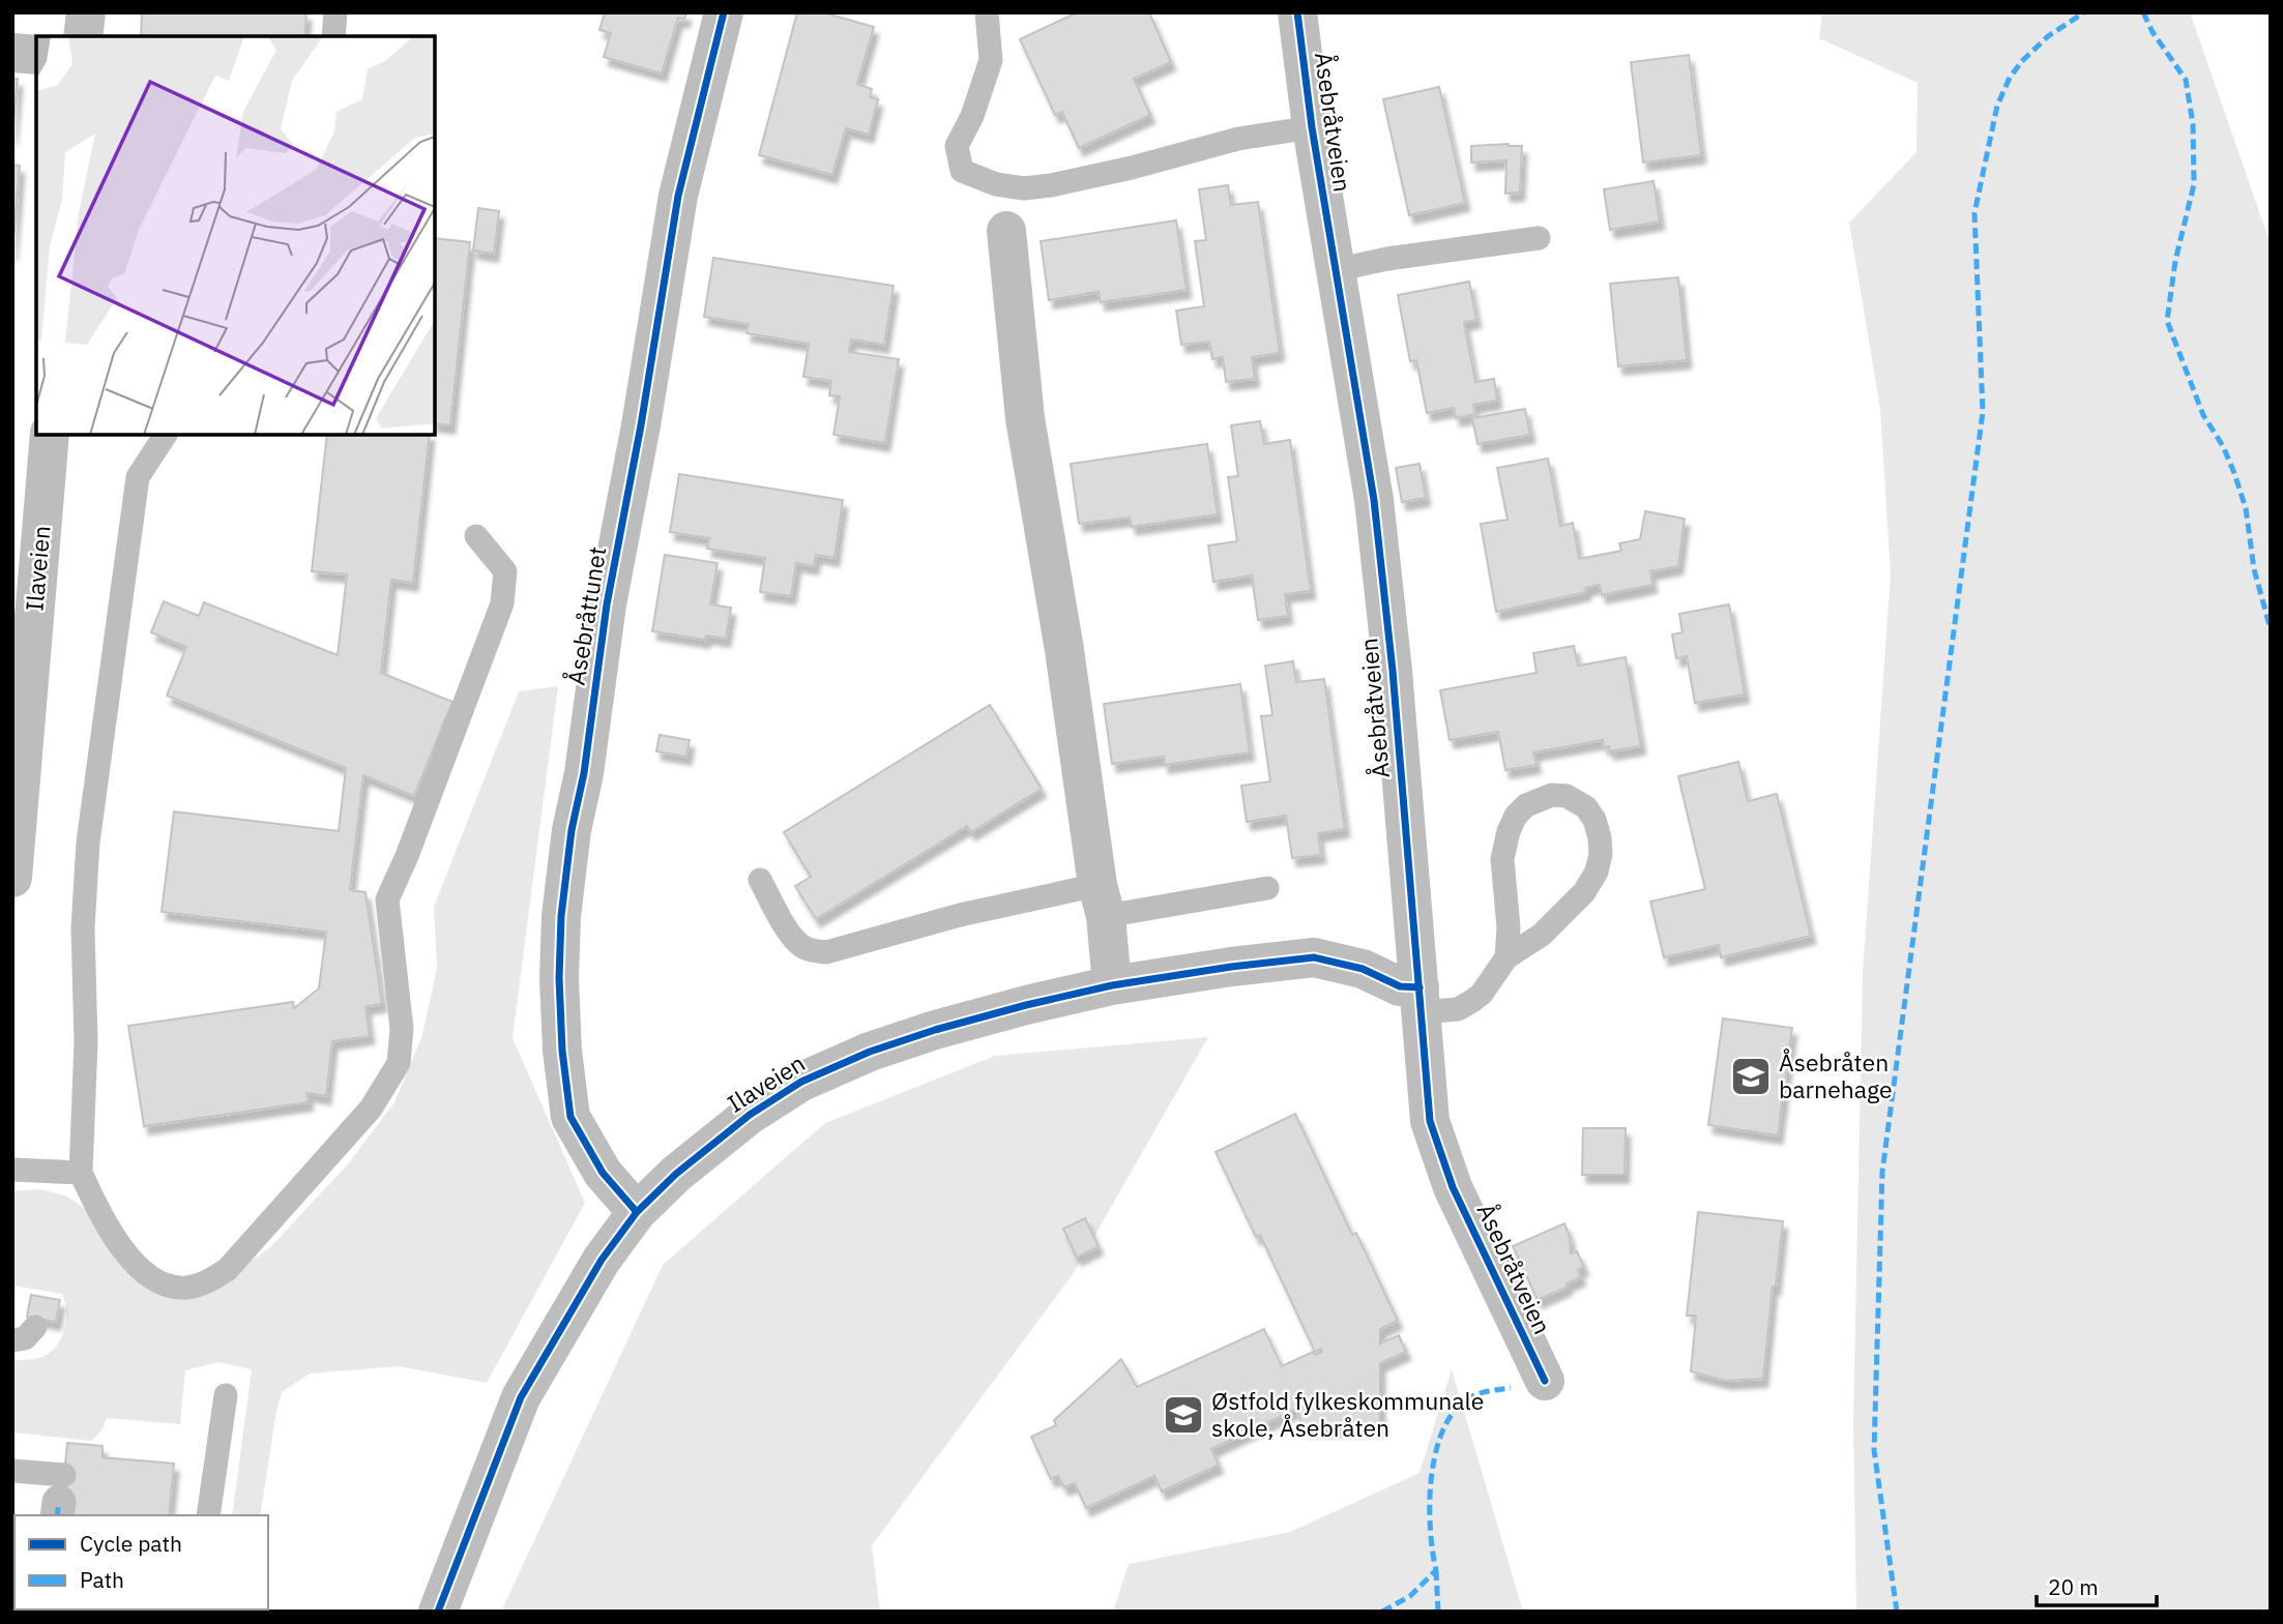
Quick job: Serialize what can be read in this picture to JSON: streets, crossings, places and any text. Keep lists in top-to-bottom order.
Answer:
{
  "streets": {
    "street": ["Åsebråtveien", "Ilaveien", "Åsebråttunet"]
  },
  "crossings": [
    ["Åsebråtveien", "Ilaveien"],
    ["Ilaveien", "Åsebråttunet"]
  ],
  "places": {
    "school or university": ["Åsebråten barnehage", "Østfold fylkeskommunale skole, Åsebråten"]
  },
  "legend": ["Cycle path", "Path"],
  "scale_bar": "20 m"
}
